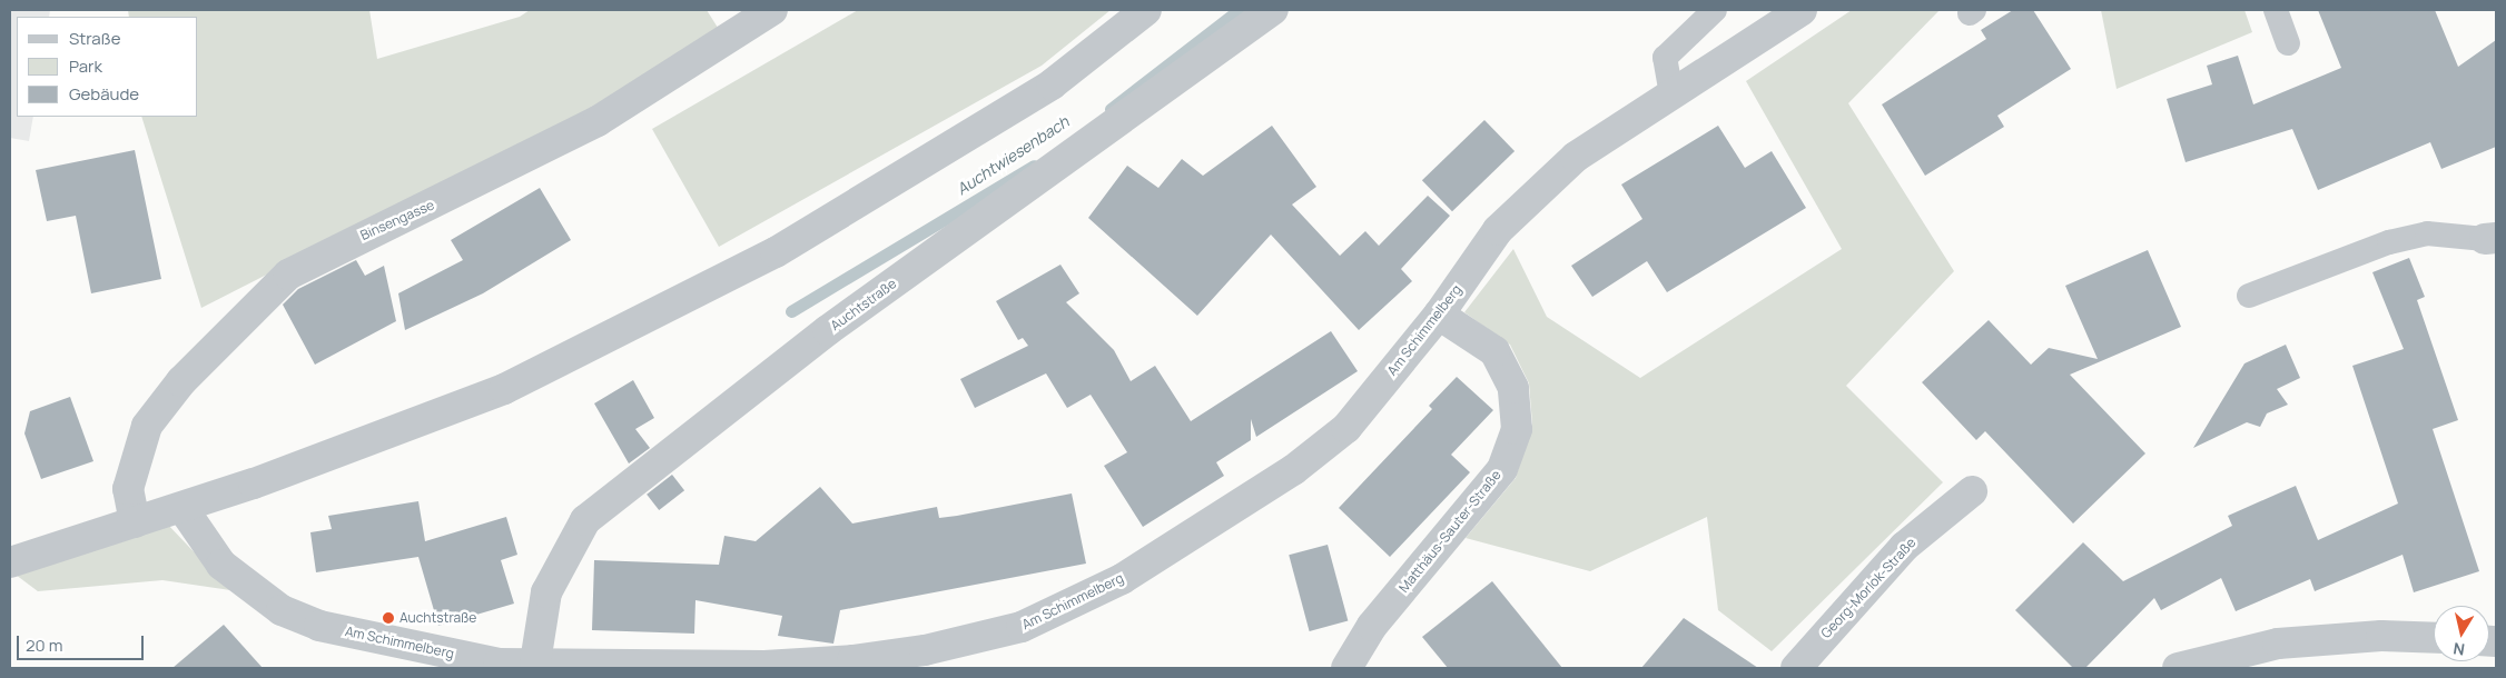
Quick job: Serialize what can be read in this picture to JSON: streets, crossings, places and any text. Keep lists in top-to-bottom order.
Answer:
{
  "streets": {
    "street": [
      "Binsengasse",
      "Auchtstraße",
      "Am Schimmelberg",
      "Matthäus-Sauter-Straße",
      "Georg-Morlok-Straße"
    ]
  },
  "crossings": [
    ["Auchtstraße", "Am Schimmelberg"],
    ["Am Schimmelberg", "Matthäus-Sauter-Straße"]
  ],
  "water": ["Auchtwiesenbach"],
  "places": ["Auchtstraße"],
  "legend": ["Straße", "Park", "Gebäude"],
  "scale_bar": "20 m",
  "north": "bottom"
}
